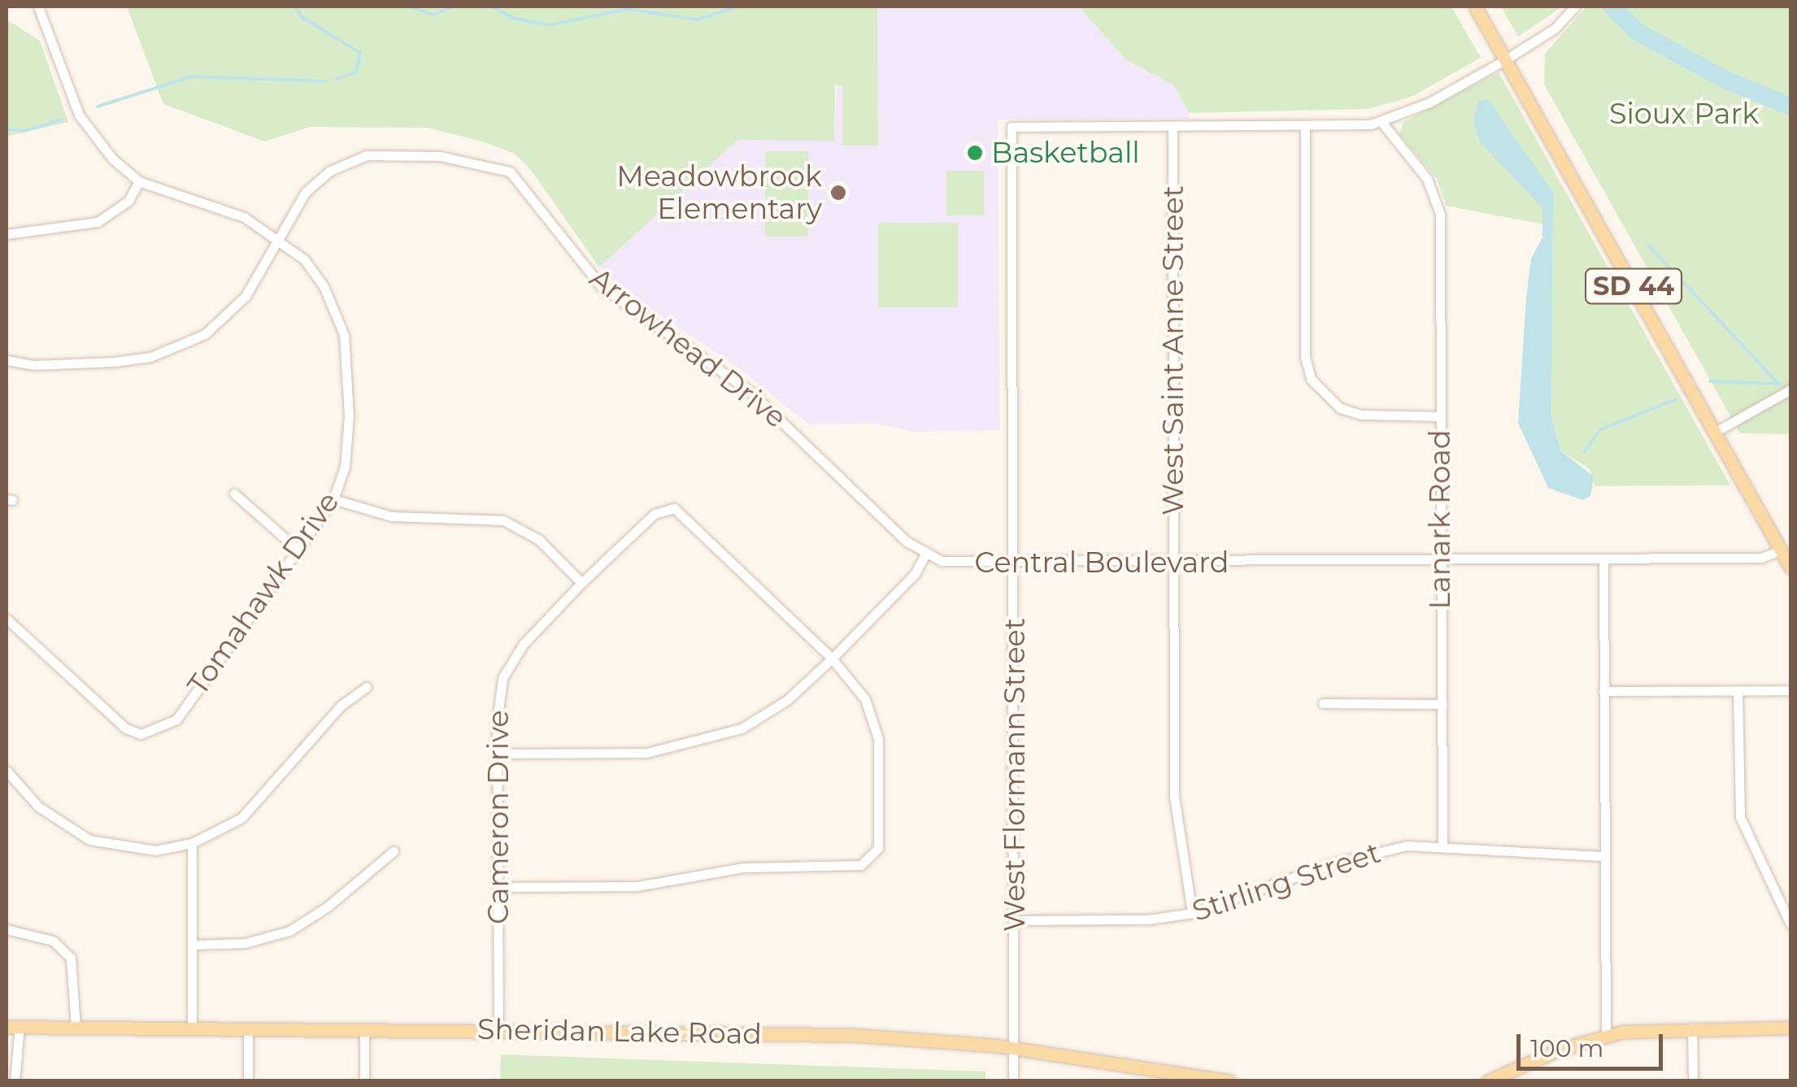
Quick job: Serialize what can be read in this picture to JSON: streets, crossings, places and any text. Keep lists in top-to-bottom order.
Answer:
{
  "streets": {
    "main road": ["SD 44", "Sheridan Lake Road"],
    "street": [
      "Arrowhead Drive",
      "West Saint Anne Street",
      "Lanark Road",
      "Central Boulevard",
      "Tomahawk Drive",
      "West Flormann Street",
      "Cameron Drive",
      "Stirling Street"
    ]
  },
  "crossings": [
    ["SD 44", "Central Boulevard"],
    ["Arrowhead Drive", "Central Boulevard"],
    ["Arrowhead Drive", "Tomahawk Drive"],
    ["West Saint Anne Street", "Central Boulevard"],
    ["West Saint Anne Street", "West Flormann Street"],
    ["West Saint Anne Street", "Stirling Street"],
    ["Lanark Road", "Central Boulevard"],
    ["Lanark Road", "Stirling Street"],
    ["Central Boulevard", "West Flormann Street"],
    ["West Flormann Street", "Stirling Street"],
    ["West Flormann Street", "Sheridan Lake Road"],
    ["Cameron Drive", "Sheridan Lake Road"]
  ],
  "parks": ["Sioux Park"],
  "places": ["Basketball", "Meadowbrook Elementary"],
  "scale_bar": "100 m"
}
